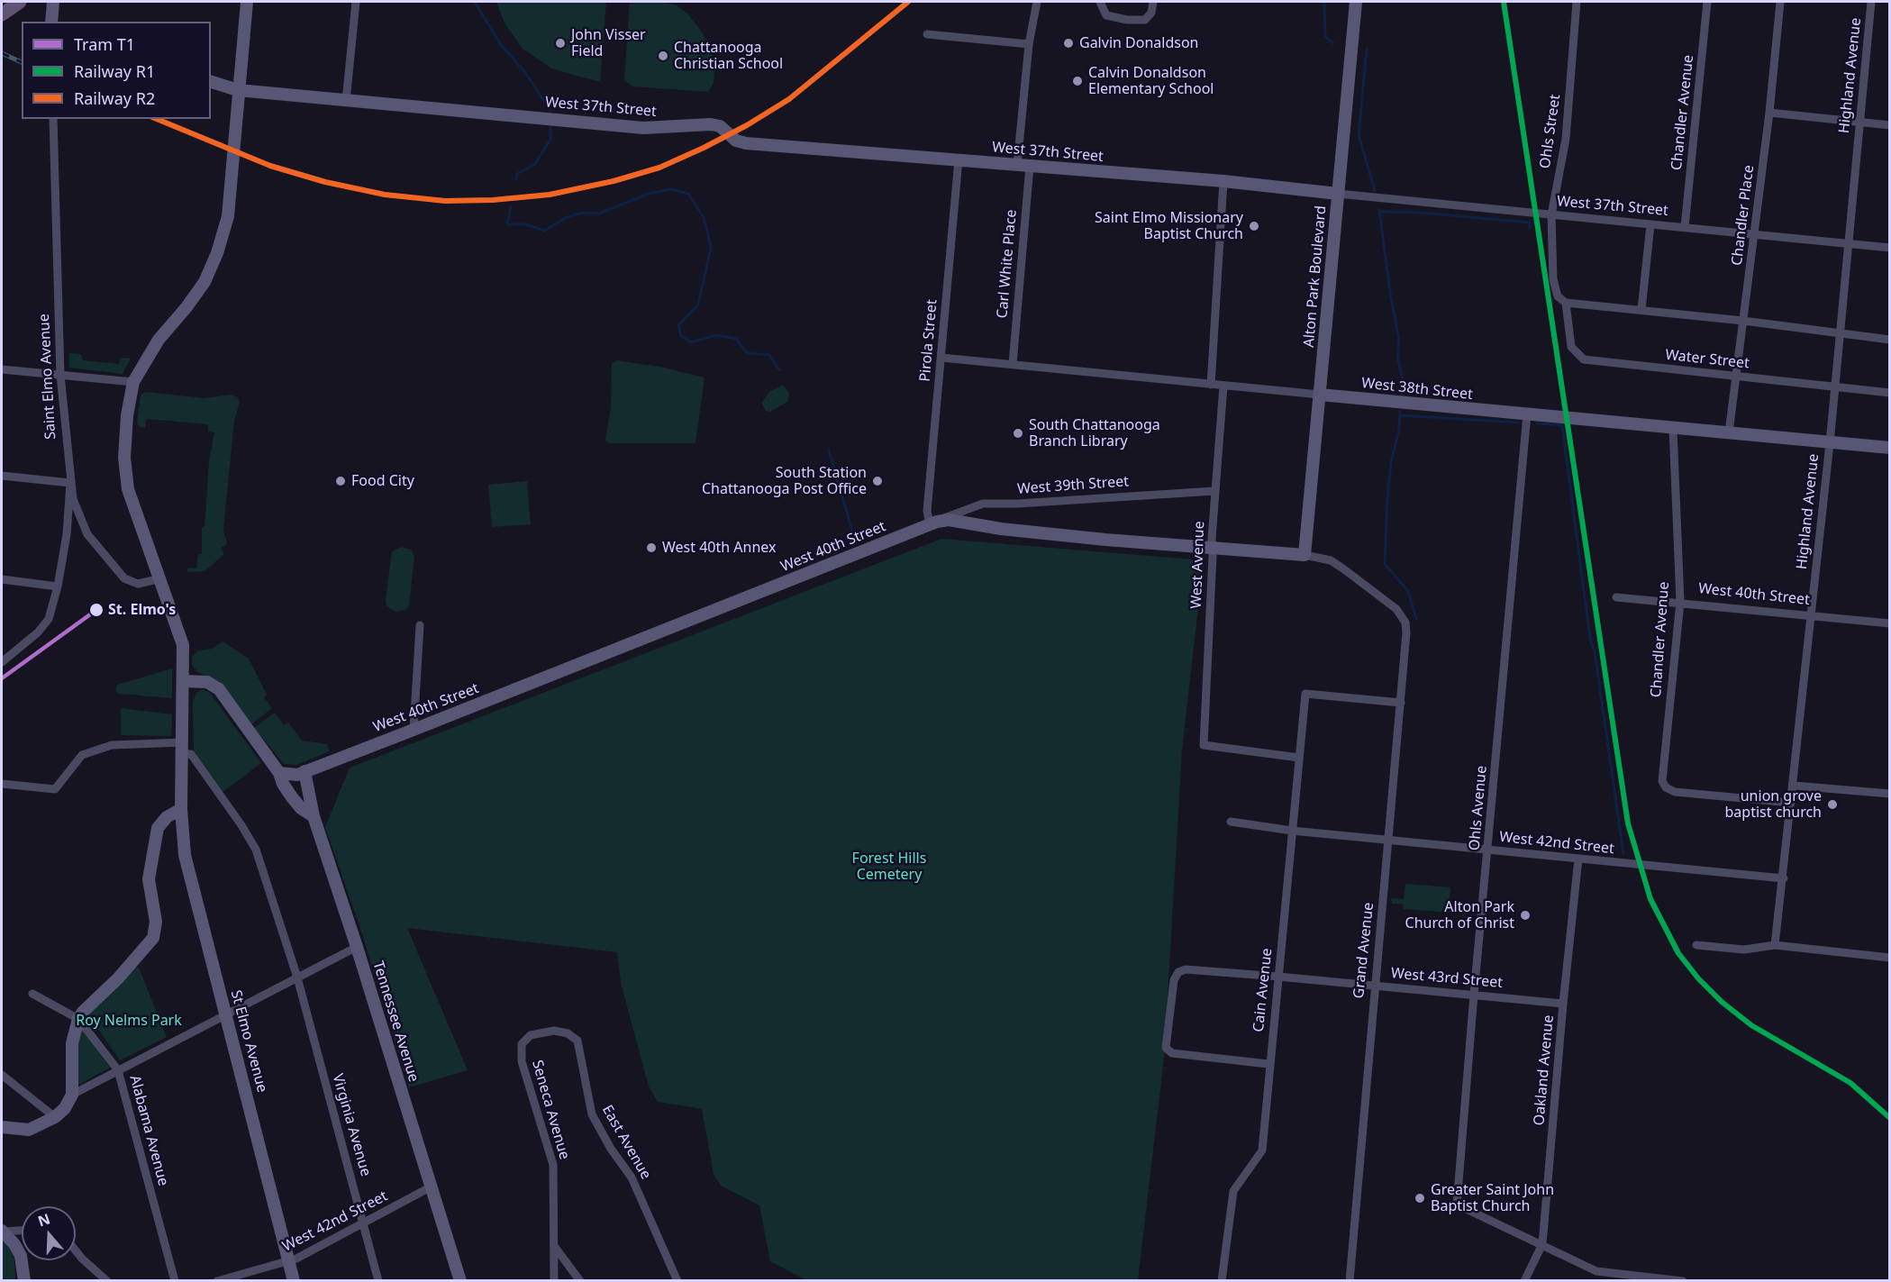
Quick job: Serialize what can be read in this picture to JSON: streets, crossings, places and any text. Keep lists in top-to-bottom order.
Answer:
{
  "streets": {
    "main road": [
      "West 37th Street",
      "Alton Park Boulevard",
      "West 38th Street",
      "West 40th Street",
      "Tennessee Avenue",
      "St Elmo Avenue"
    ],
    "street": [
      "Highland Avenue",
      "Chandler Avenue",
      "Ohls Street",
      "Chandler Place",
      "Carl White Place",
      "Pirola Street",
      "Water Street",
      "Saint Elmo Avenue",
      "West 39th Street",
      "West Avenue",
      "Ohls Avenue",
      "West 42nd Street",
      "Grand Avenue",
      "West 43rd Street",
      "Cain Avenue",
      "Oakland Avenue",
      "Seneca Avenue",
      "Virginia Avenue",
      "Alabama Avenue",
      "East Avenue"
    ]
  },
  "crossings": [
    ["Highland Avenue", "West 37th Street"],
    ["Highland Avenue", "Chandler Avenue"],
    ["Highland Avenue", "Water Street"],
    ["Highland Avenue", "West 38th Street"],
    ["Highland Avenue", "West 40th Street"],
    ["Highland Avenue", "West 42nd Street"],
    ["West 37th Street", "Chandler Avenue"],
    ["West 37th Street", "Ohls Street"],
    ["West 37th Street", "Chandler Place"],
    ["West 37th Street", "Carl White Place"],
    ["West 37th Street", "Alton Park Boulevard"],
    ["West 37th Street", "Pirola Street"],
    ["Chandler Avenue", "West 38th Street"],
    ["Chandler Avenue", "West 40th Street"],
    ["Ohls Street", "Water Street"],
    ["Chandler Place", "Water Street"],
    ["Chandler Place", "West 38th Street"],
    ["Carl White Place", "West 38th Street"],
    ["Alton Park Boulevard", "West 38th Street"],
    ["Alton Park Boulevard", "West 40th Street"],
    ["Pirola Street", "West 38th Street"],
    ["Pirola Street", "West 39th Street"],
    ["Pirola Street", "West 40th Street"],
    ["West 38th Street", "West Avenue"],
    ["West 38th Street", "Ohls Avenue"],
    ["West 39th Street", "West 40th Street"],
    ["West 39th Street", "West Avenue"],
    ["West 40th Street", "West Avenue"],
    ["West 40th Street", "Grand Avenue"],
    ["West 40th Street", "Tennessee Avenue"],
    ["West Avenue", "Cain Avenue"],
    ["Ohls Avenue", "West 42nd Street"],
    ["Ohls Avenue", "West 43rd Street"],
    ["Ohls Avenue", "Oakland Avenue"],
    ["West 42nd Street", "Grand Avenue"],
    ["West 42nd Street", "Cain Avenue"],
    ["West 42nd Street", "Tennessee Avenue"],
    ["West 42nd Street", "St Elmo Avenue"],
    ["West 42nd Street", "Oakland Avenue"],
    ["West 42nd Street", "Virginia Avenue"],
    ["Grand Avenue", "West 43rd Street"],
    ["Grand Avenue", "Cain Avenue"],
    ["West 43rd Street", "Cain Avenue"],
    ["West 43rd Street", "Oakland Avenue"],
    ["St Elmo Avenue", "Virginia Avenue"],
    ["Seneca Avenue", "East Avenue"]
  ],
  "parks": ["Forest Hills Cemetery", "Roy Nelms Park"],
  "places": [
    "John Visser Field",
    "Galvin Donaldson",
    "Chattanooga Christian School",
    "Calvin Donaldson Elementary School",
    "Saint Elmo Missionary Baptist Church",
    "South Chattanooga Branch Library",
    "Food City",
    "South Station Chattanooga Post Office",
    "West 40th Annex",
    "St. Elmo's",
    "union grove baptist church",
    "Alton Park Church of Christ",
    "Greater Saint John Baptist Church"
  ],
  "lines": ["rail line R1", "rail line R2", "tram line T1"],
  "legend": ["Tram T1", "Railway R1", "Railway R2"],
  "north": "top"
}
